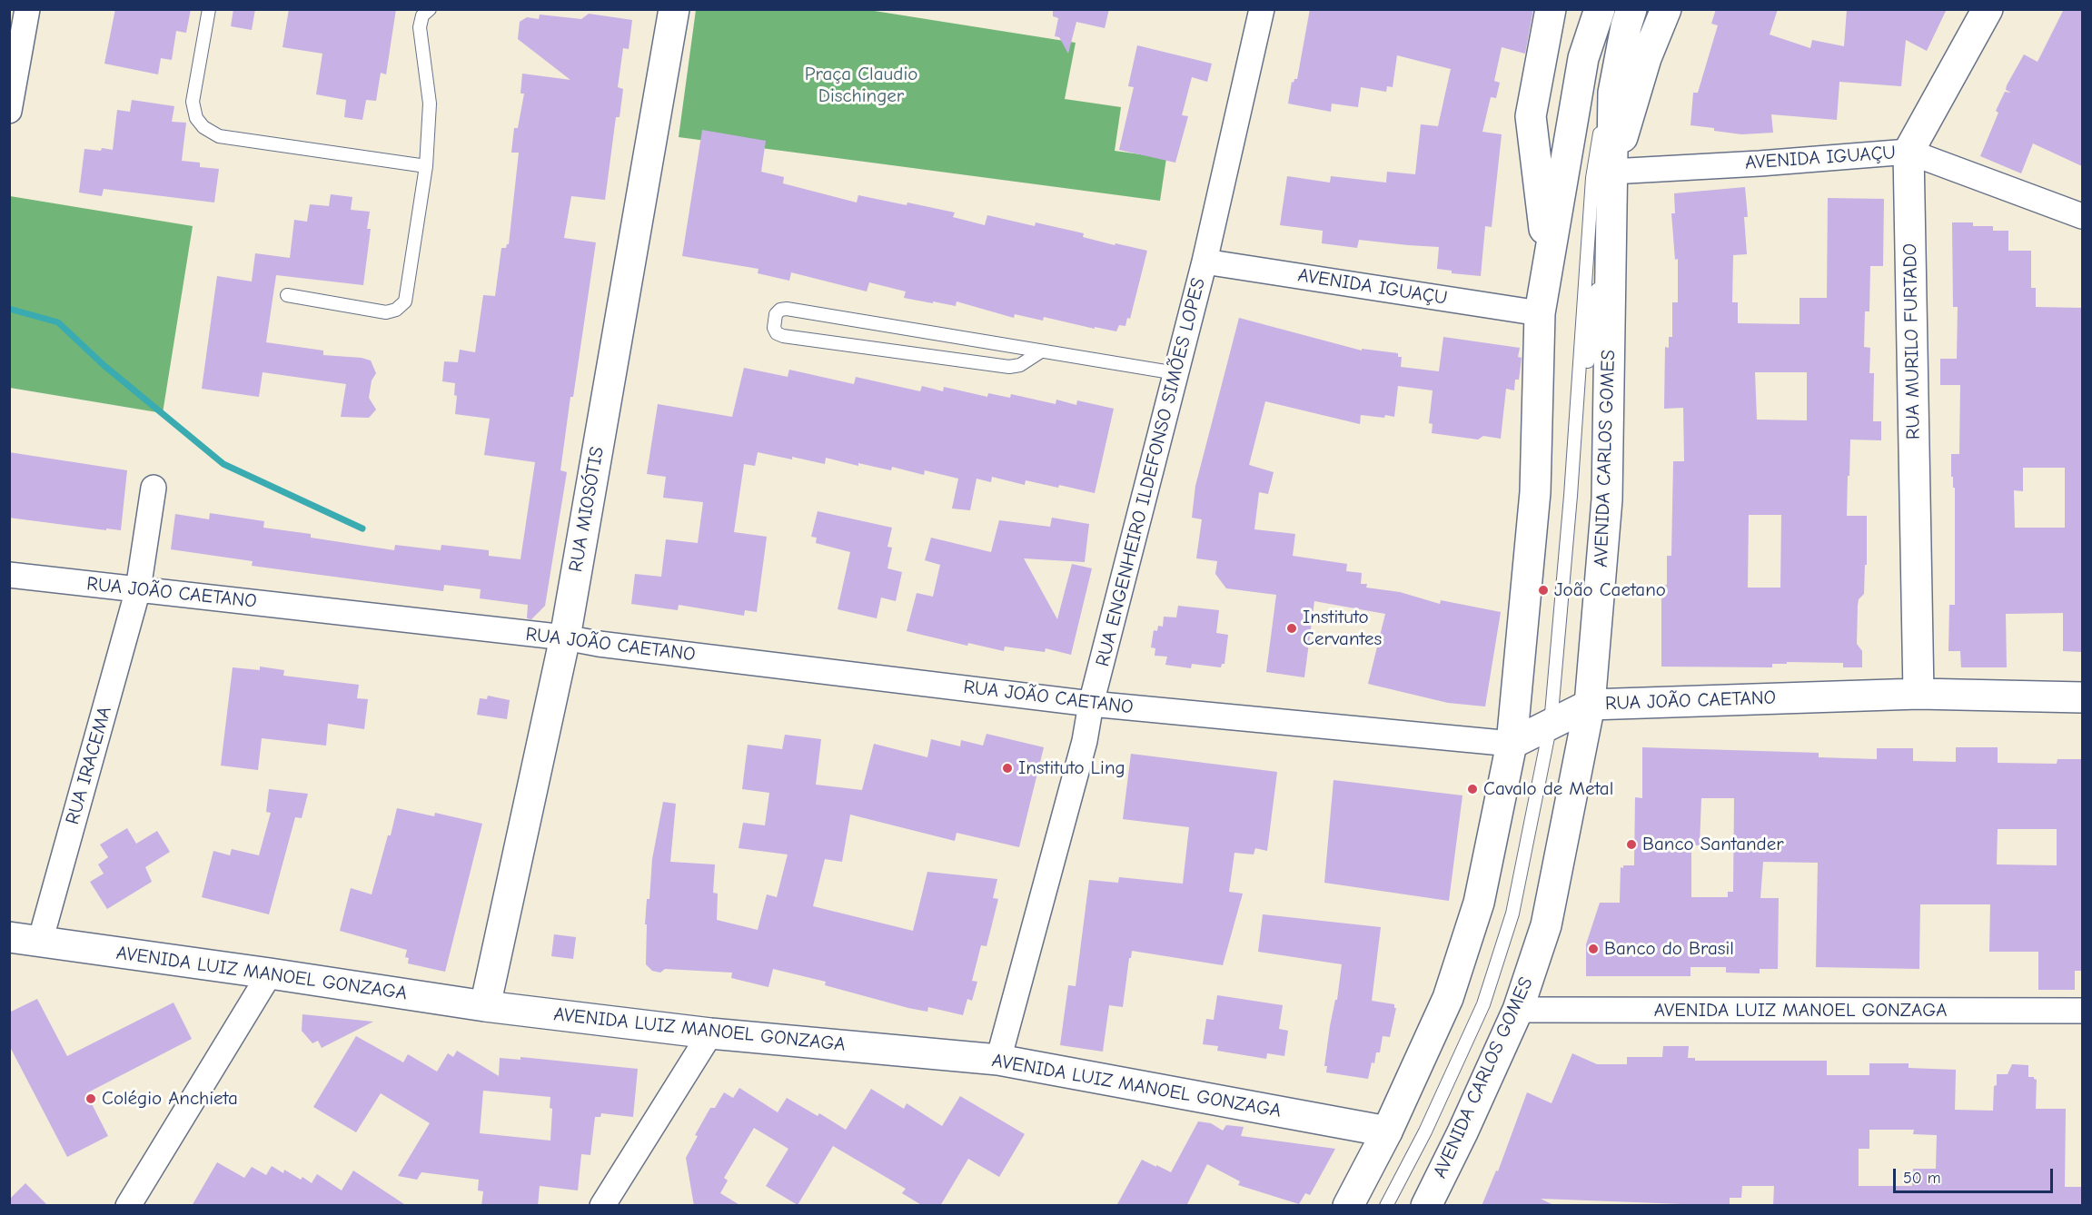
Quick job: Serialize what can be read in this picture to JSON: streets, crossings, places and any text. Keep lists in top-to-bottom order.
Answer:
{
  "streets": {
    "street": [
      "AVENIDA IGUAÇU",
      "RUA MURILO FURTADO",
      "AVENIDA CARLOS GOMES",
      "RUA ENGENHEIRO ILDEFONSO SIMÕES LOPES",
      "RUA MIOSÓTIS",
      "RUA JOÃO CAETANO",
      "RUA IRACEMA",
      "AVENIDA LUIZ MANOEL GONZAGA"
    ]
  },
  "crossings": [
    ["AVENIDA IGUAÇU", "RUA MURILO FURTADO"],
    ["AVENIDA IGUAÇU", "AVENIDA CARLOS GOMES"],
    ["AVENIDA IGUAÇU", "RUA ENGENHEIRO ILDEFONSO SIMÕES LOPES"],
    ["RUA MURILO FURTADO", "RUA JOÃO CAETANO"],
    ["AVENIDA CARLOS GOMES", "RUA JOÃO CAETANO"],
    ["AVENIDA CARLOS GOMES", "AVENIDA LUIZ MANOEL GONZAGA"],
    ["RUA ENGENHEIRO ILDEFONSO SIMÕES LOPES", "RUA JOÃO CAETANO"],
    ["RUA ENGENHEIRO ILDEFONSO SIMÕES LOPES", "AVENIDA LUIZ MANOEL GONZAGA"],
    ["RUA MIOSÓTIS", "RUA JOÃO CAETANO"],
    ["RUA MIOSÓTIS", "AVENIDA LUIZ MANOEL GONZAGA"],
    ["RUA JOÃO CAETANO", "RUA IRACEMA"],
    ["RUA IRACEMA", "AVENIDA LUIZ MANOEL GONZAGA"]
  ],
  "parks": ["Praça Claudio Dischinger"],
  "places": [
    "João Caetano",
    "Instituto Cervantes",
    "Instituto Ling",
    "Cavalo de Metal",
    "Banco Santander",
    "Banco do Brasil",
    "Colégio Anchieta"
  ],
  "scale_bar": "50 m"
}
